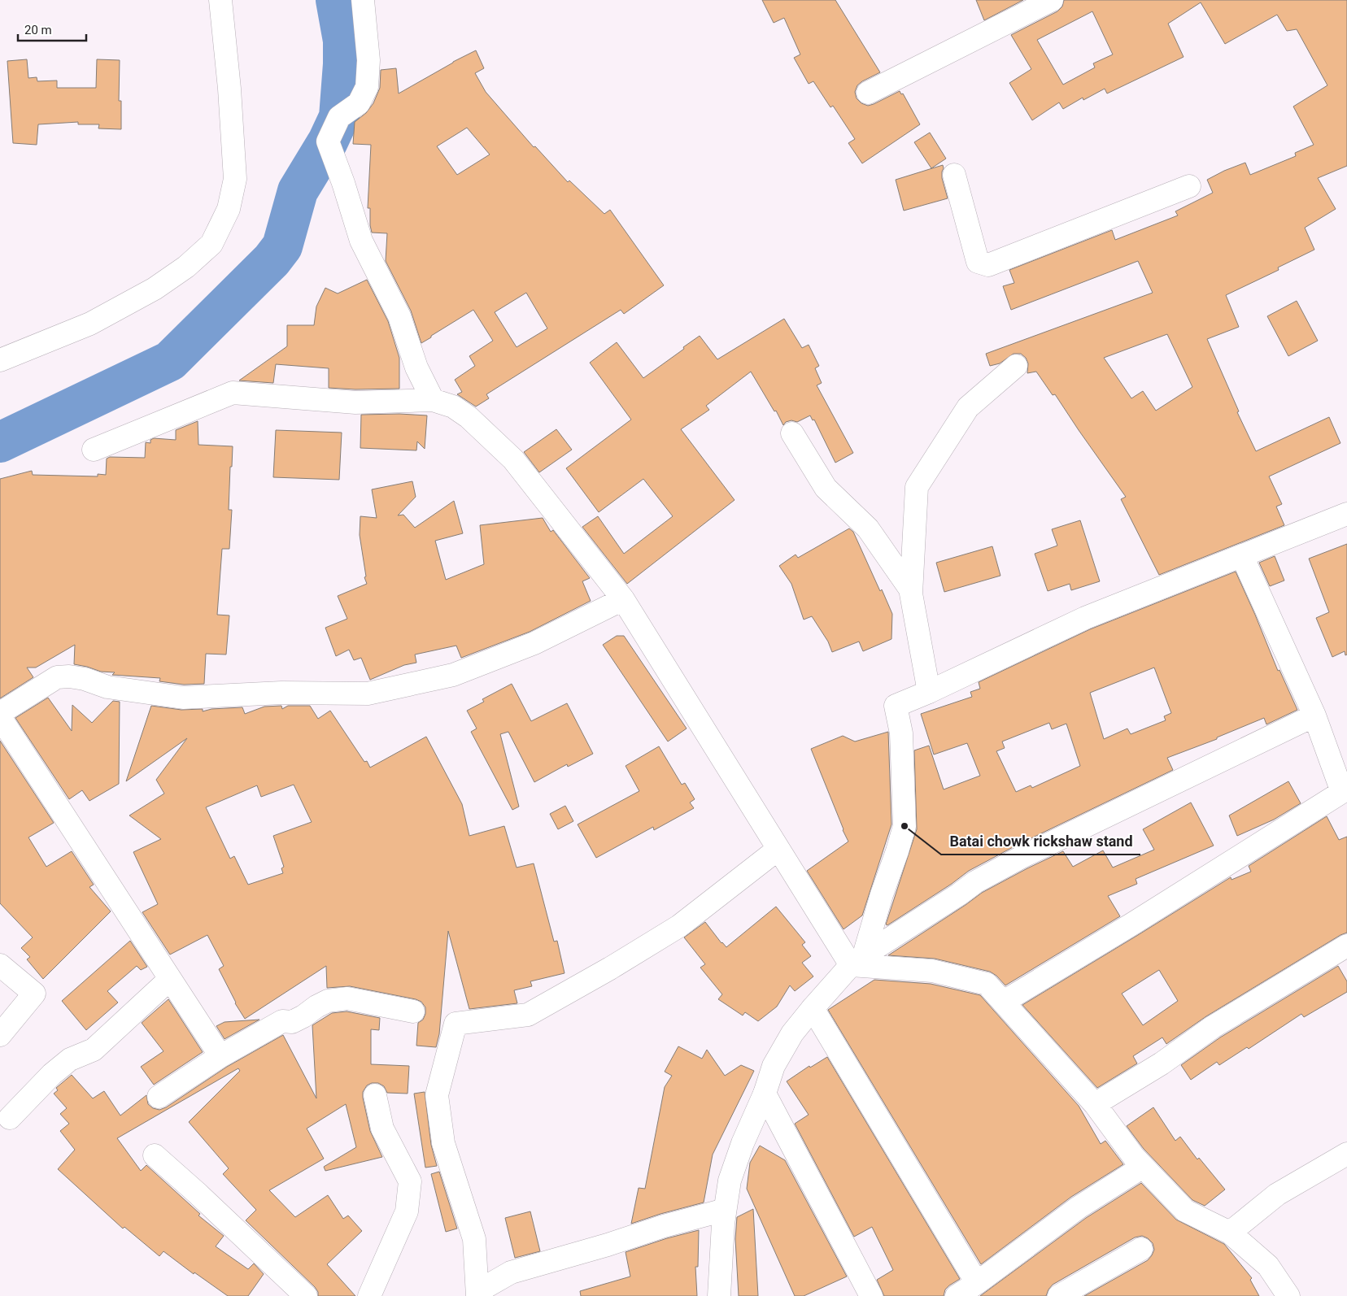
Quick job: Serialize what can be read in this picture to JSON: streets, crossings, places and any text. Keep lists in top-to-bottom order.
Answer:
{
  "places": ["Batai chowk rickshaw stand"],
  "scale_bar": "20 m"
}
